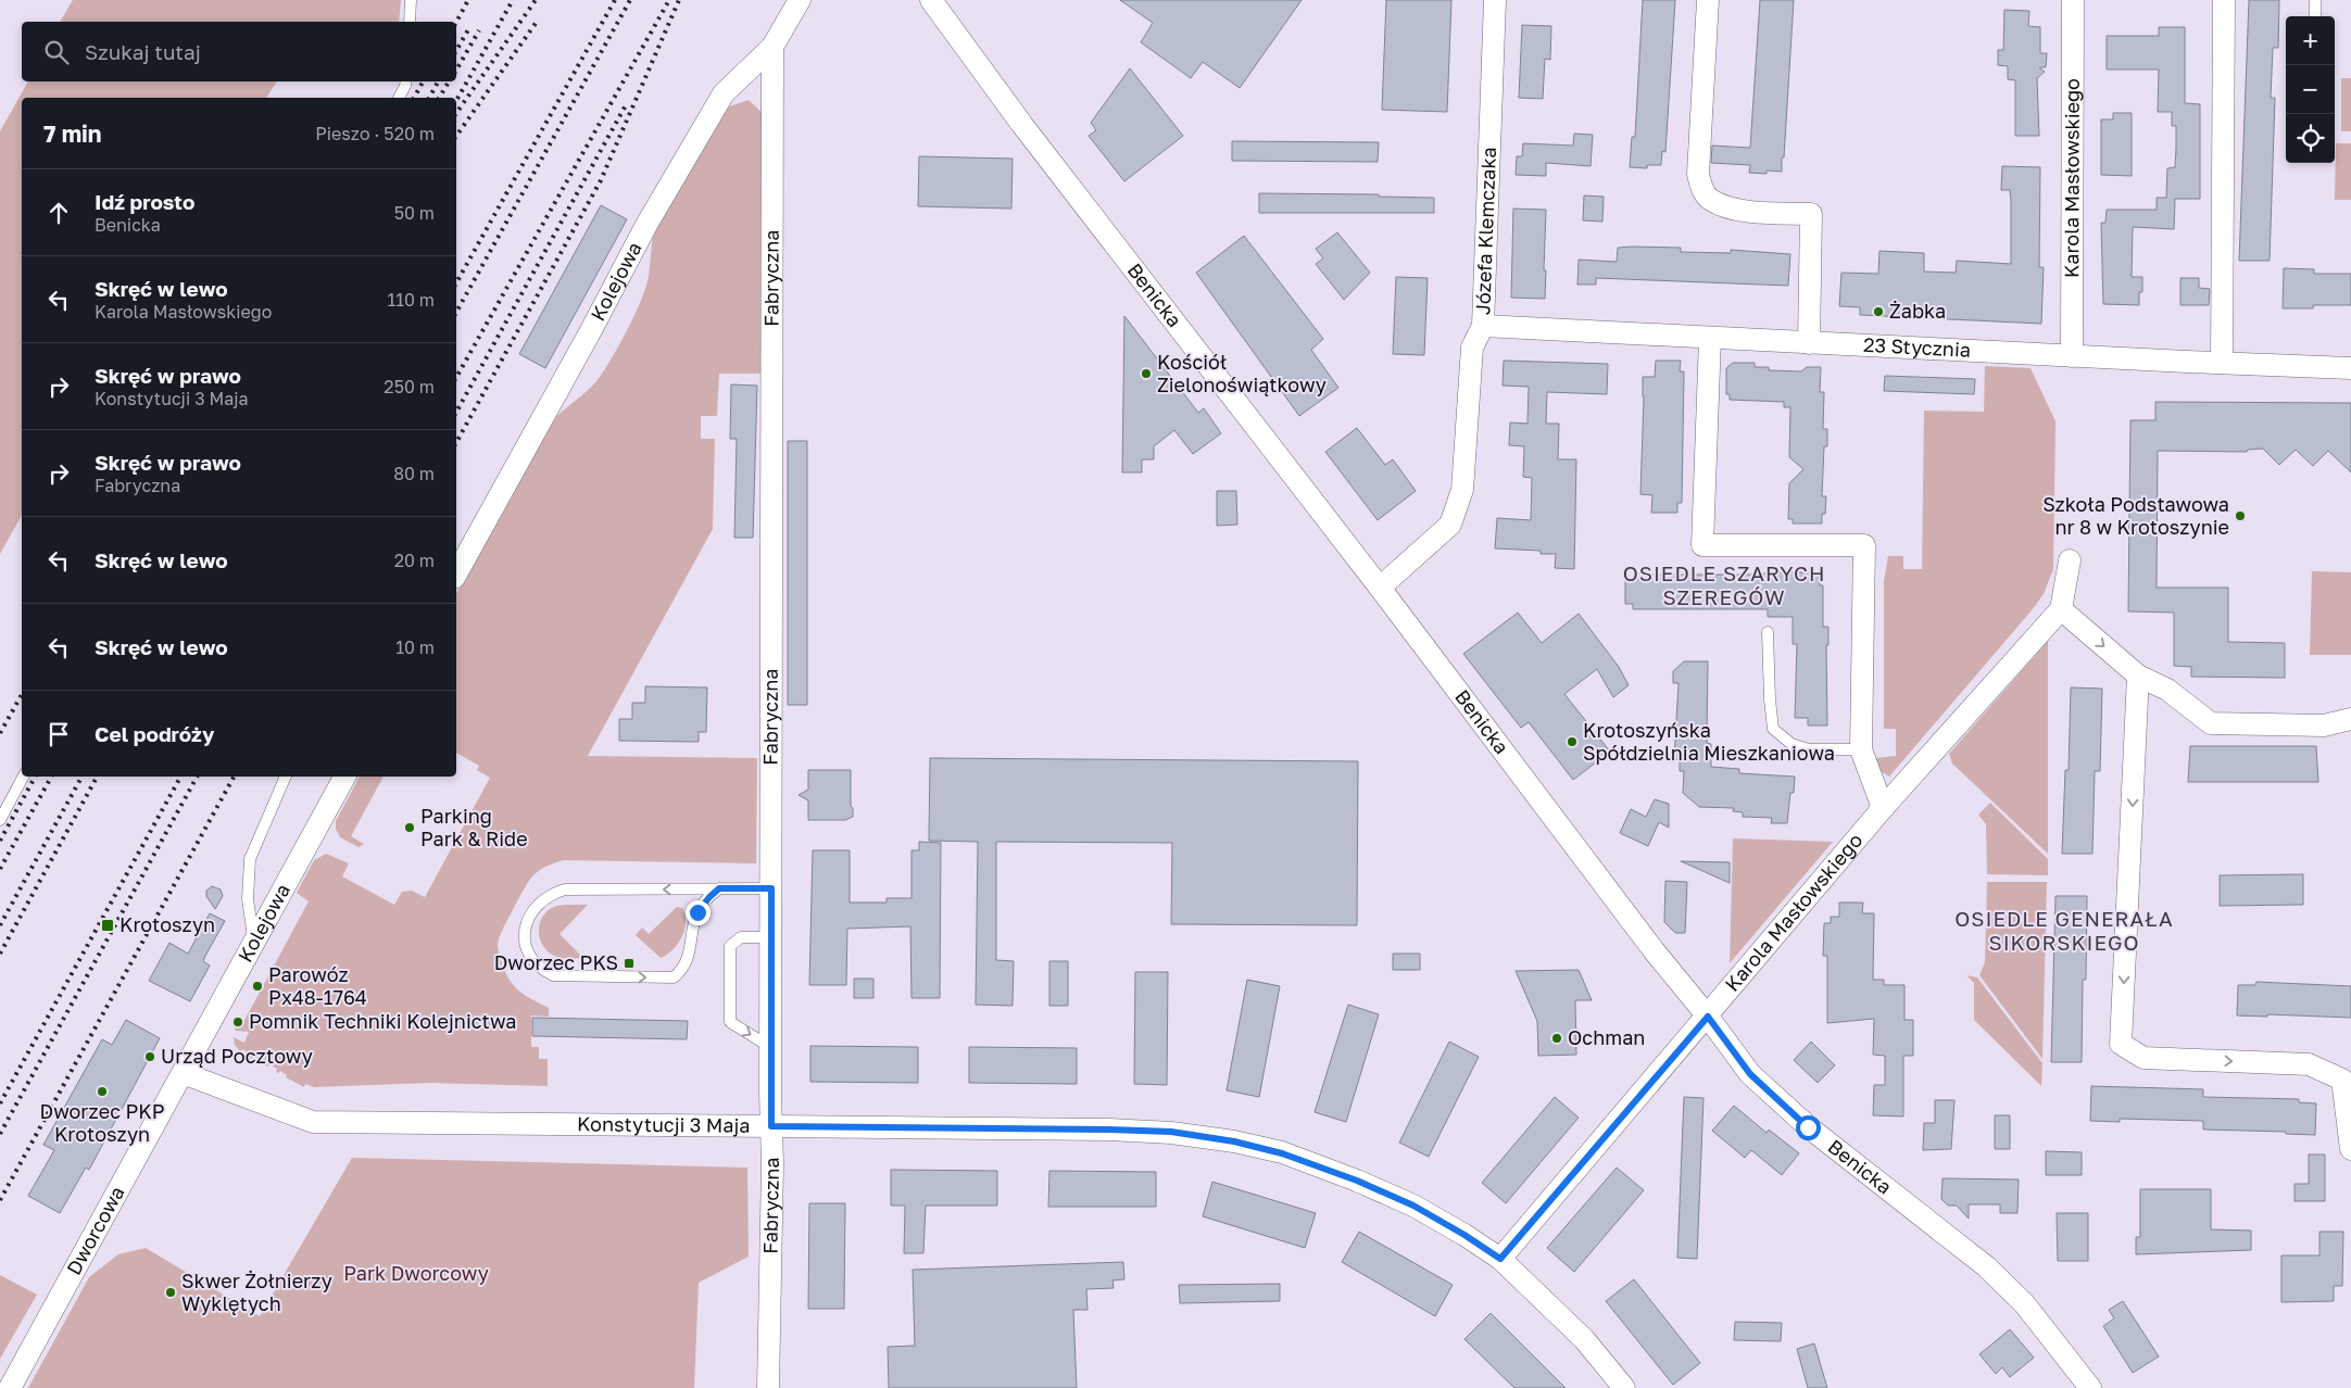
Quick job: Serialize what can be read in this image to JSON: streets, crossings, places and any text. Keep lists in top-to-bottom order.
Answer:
{
  "streets": {
    "street": [
      "Karola Masłowskiego",
      "Józefa Klemczaka",
      "Fabryczna",
      "Kolejowa",
      "Benicka",
      "23 Stycznia",
      "Konstytucji 3 Maja",
      "Dworcowa"
    ]
  },
  "crossings": [
    ["Karola Masłowskiego", "Benicka"],
    ["Karola Masłowskiego", "23 Stycznia"],
    ["Karola Masłowskiego", "Konstytucji 3 Maja"],
    ["Józefa Klemczaka", "Benicka"],
    ["Józefa Klemczaka", "23 Stycznia"],
    ["Fabryczna", "Kolejowa"],
    ["Fabryczna", "Konstytucji 3 Maja"],
    ["Kolejowa", "Konstytucji 3 Maja"],
    ["Kolejowa", "Dworcowa"],
    ["Konstytucji 3 Maja", "Dworcowa"]
  ],
  "districts": ["OSIEDLE SZARYCH SZEREGÓW", "OSIEDLE GENERAŁA SIKORSKIEGO"],
  "parks": ["Park Dworcowy"],
  "places": {
    "other": [
      "Żabka",
      "Kościół Zielonoświątkowy",
      "Szkoła Podstawowa nr 8 w Krotoszynie",
      "Krotoszyńska Spółdzielnia Mieszkaniowa",
      "Parking Park & Ride",
      "Parowóz Px48-1764",
      "Pomnik Techniki Kolejnictwa",
      "Ochman",
      "Urząd Pocztowy",
      "Dworzec PKP Krotoszyn",
      "Skwer Żołnierzy Wyklętych"
    ],
    "transit": ["Krotoszyn", "Dworzec PKS"]
  },
  "page": {
    "map_buttons": ["+", "−"],
    "search": "Szukaj tutaj",
    "heading": ["7 min", "Pieszo · 520 m"],
    "list": [
      ["Idź prosto", "Benicka", "50 m"],
      ["Skręć w lewo", "Karola Masłowskiego", "110 m"],
      ["Skręć w prawo", "Konstytucji 3 Maja", "250 m"],
      ["Skręć w prawo", "Fabryczna", "80 m"],
      ["Skręć w lewo", "20 m"],
      ["Skręć w lewo", "10 m"],
      "Cel podróży"
    ]
  }
}
